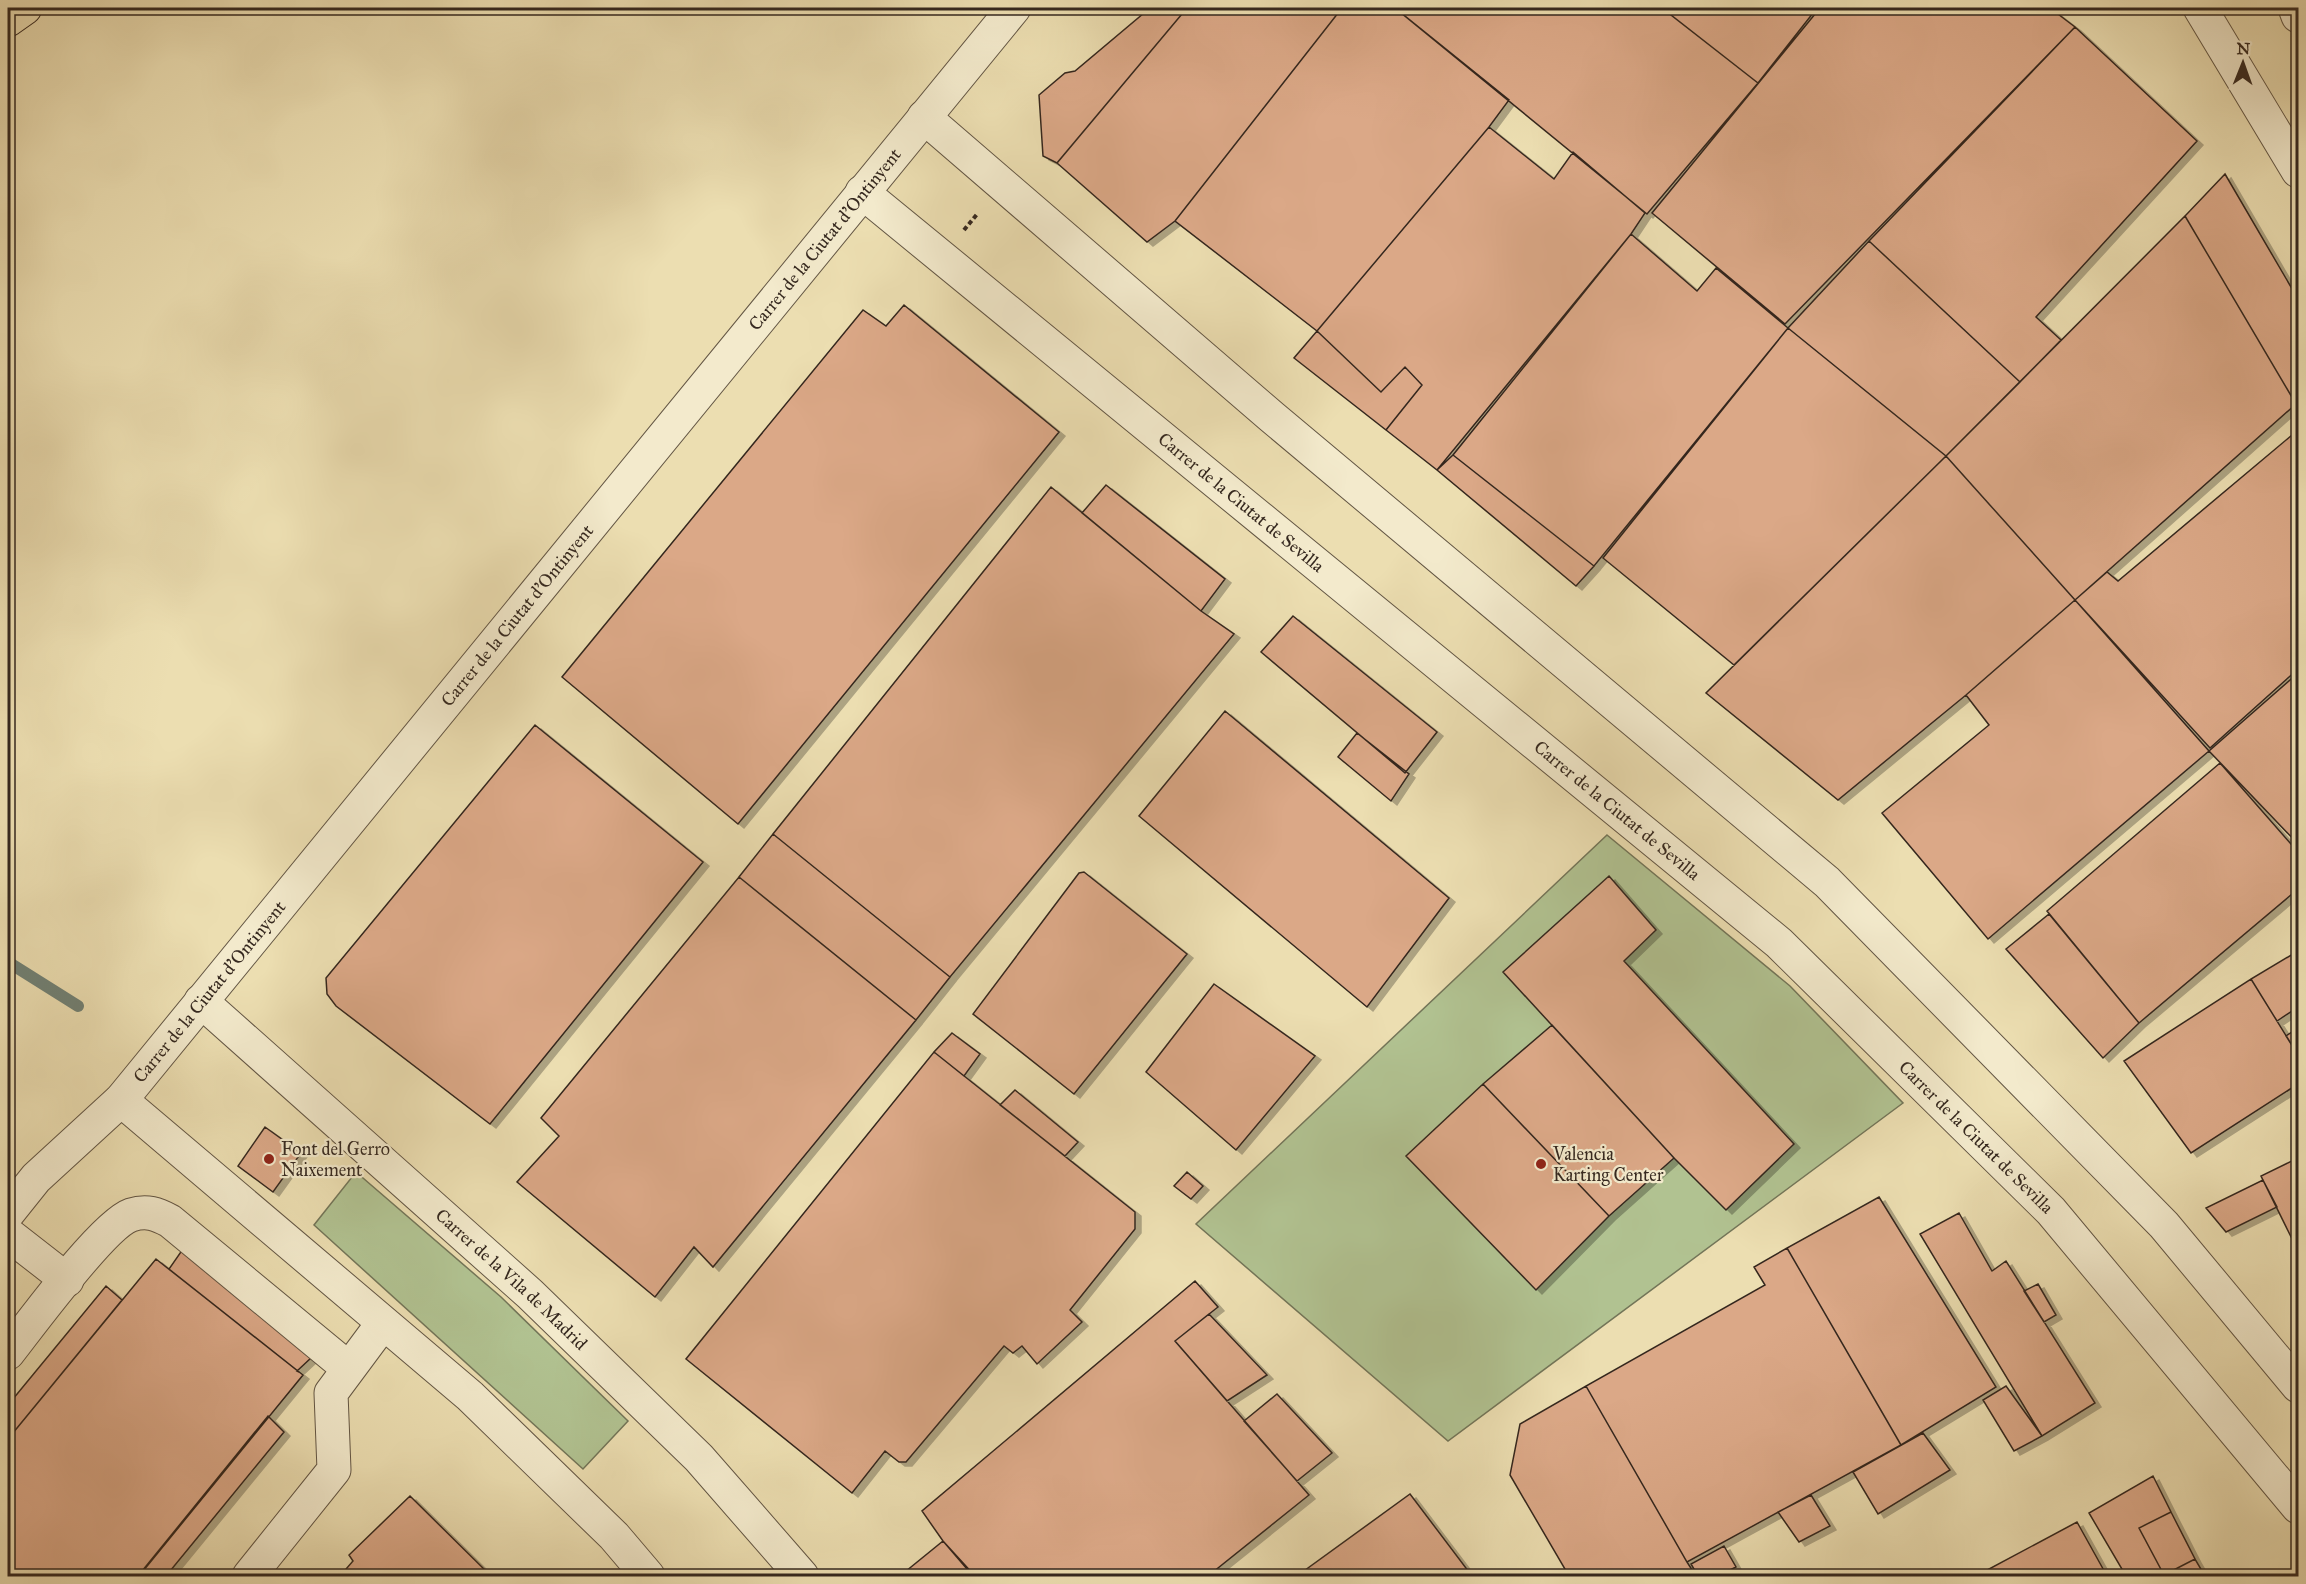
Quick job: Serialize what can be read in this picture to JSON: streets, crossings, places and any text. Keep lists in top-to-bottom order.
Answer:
{
  "streets": {
    "street": ["Carrer de la Ciutat d'Ontinyent", "Carrer de la Ciutat de Sevilla", "Carrer de la Vila de Madrid"]
  },
  "crossings": [
    ["Carrer de la Ciutat d'Ontinyent", "Carrer de la Ciutat de Sevilla"],
    ["Carrer de la Ciutat d'Ontinyent", "Carrer de la Vila de Madrid"]
  ],
  "places": ["Font del Gerro Naixement", "Valencia Karting Center"],
  "north": "top"
}
